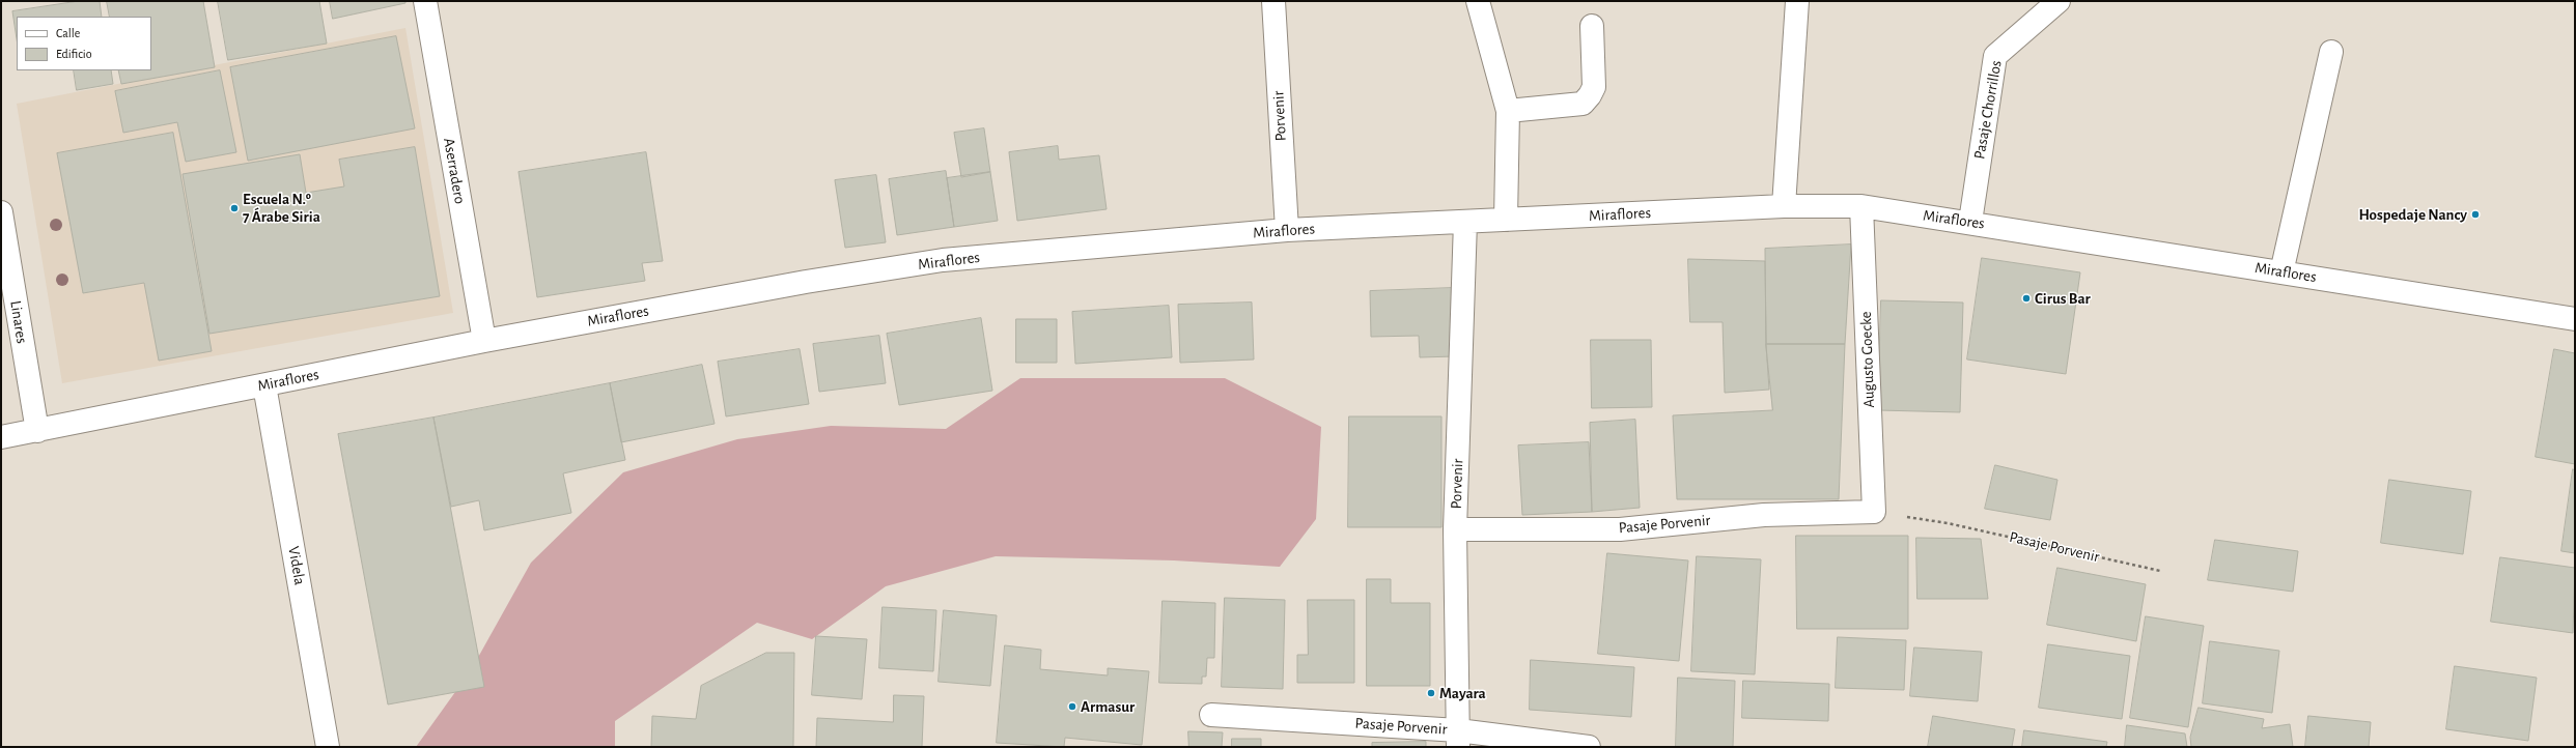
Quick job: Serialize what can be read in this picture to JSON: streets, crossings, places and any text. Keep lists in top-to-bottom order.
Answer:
{
  "streets": {
    "street": [
      "Pasaje Chorrillos",
      "Porvenir",
      "Aserradero",
      "Miraflores",
      "Linares",
      "Augusto Goecke",
      "Pasaje Porvenir",
      "Videla"
    ]
  },
  "crossings": [
    ["Pasaje Chorrillos", "Miraflores"],
    ["Porvenir", "Miraflores"],
    ["Porvenir", "Pasaje Porvenir"],
    ["Aserradero", "Miraflores"],
    ["Miraflores", "Linares"],
    ["Miraflores", "Augusto Goecke"],
    ["Miraflores", "Videla"],
    ["Augusto Goecke", "Pasaje Porvenir"]
  ],
  "places": [
    "Escuela N.º 7 Árabe Siria",
    "Hospedaje Nancy",
    "Cirus Bar",
    "Mayara",
    "Armasur"
  ],
  "legend": ["Calle", "Edificio"]
}
